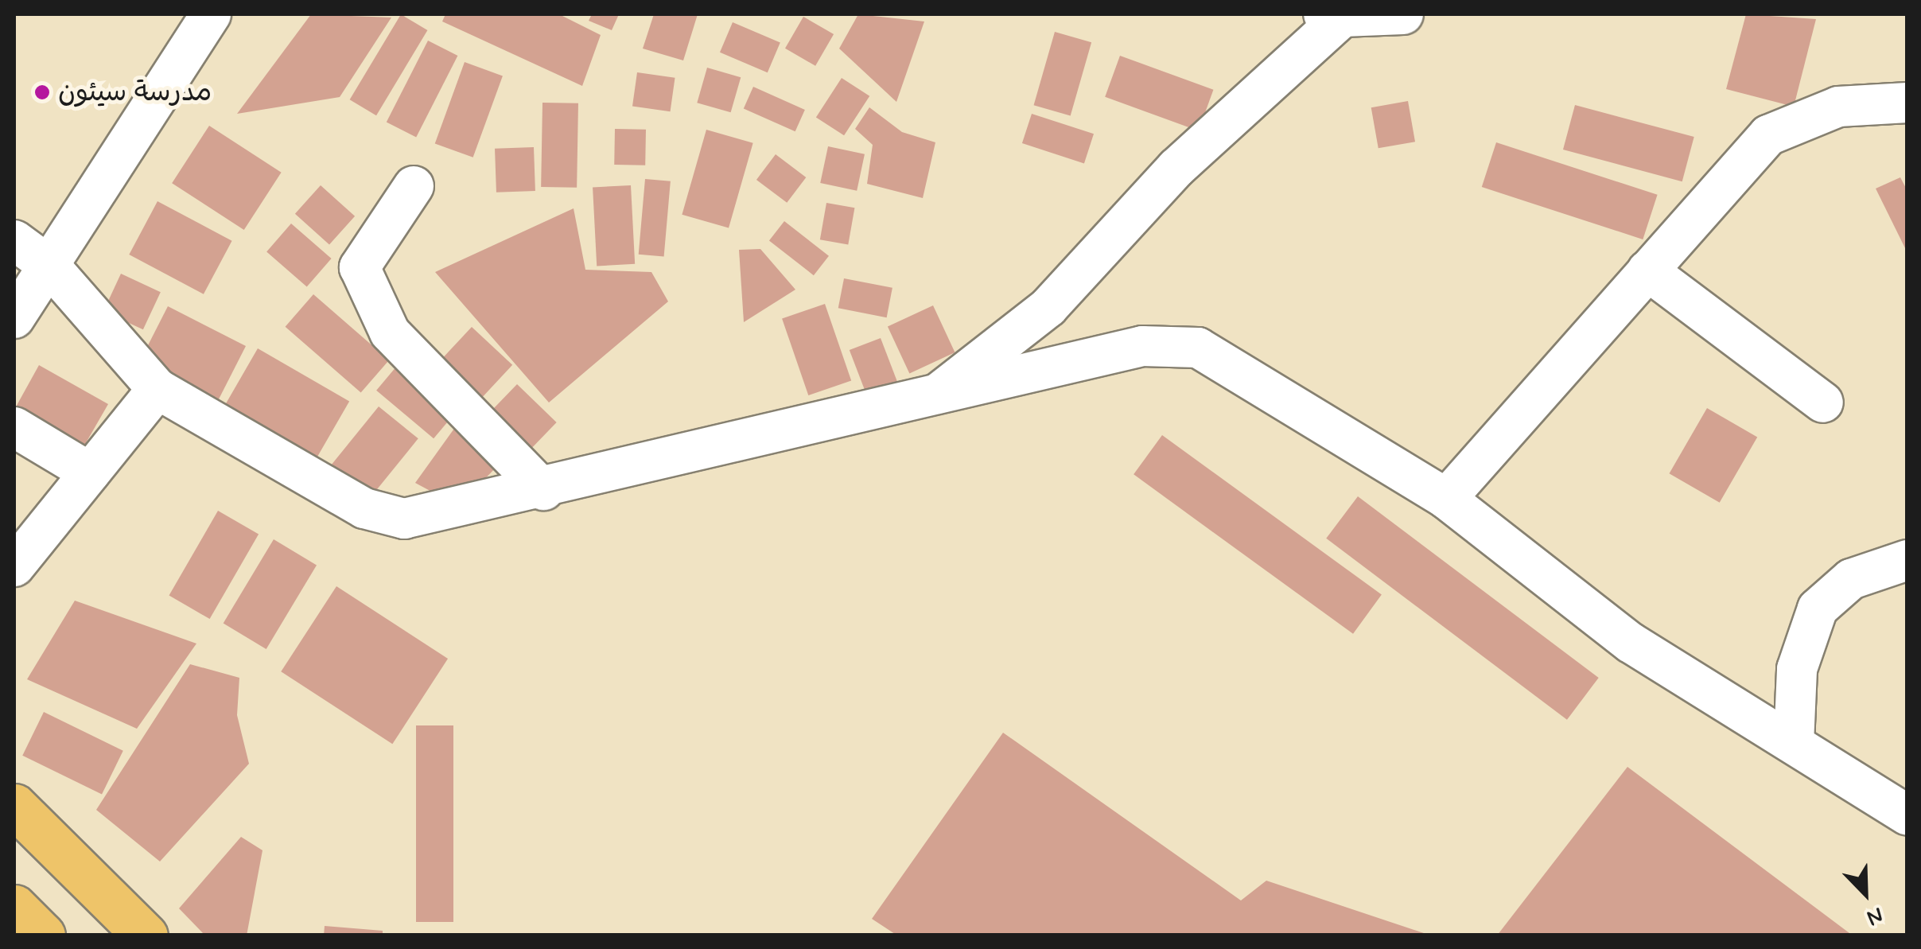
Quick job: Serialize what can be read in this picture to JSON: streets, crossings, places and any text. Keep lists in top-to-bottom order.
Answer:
{
  "places": ["مدرسة سيئون"],
  "north": "bottom right"
}
